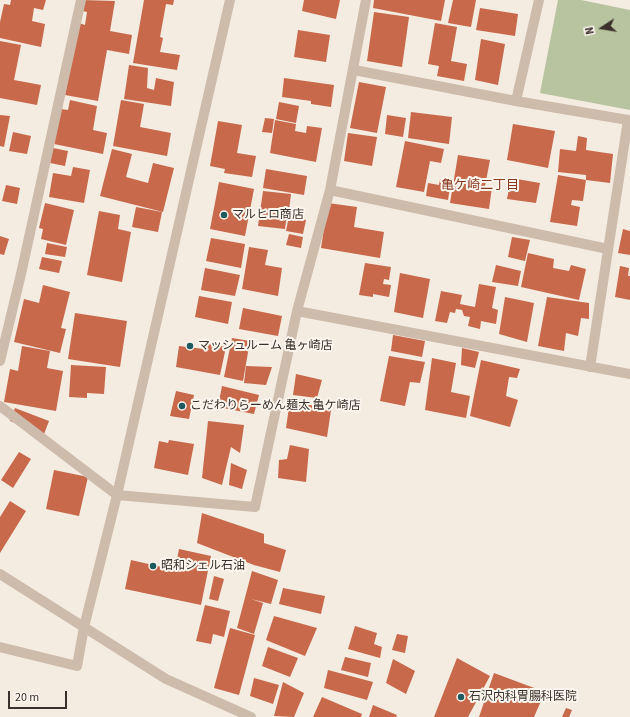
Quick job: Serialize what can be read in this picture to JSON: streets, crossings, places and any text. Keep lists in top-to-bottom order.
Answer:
{
  "districts": ["亀ケ崎二丁目"],
  "places": [
    "マルヒロ商店",
    "マッシュルーム 亀ヶ崎店",
    "こだわりらーめん麺太 亀ケ崎店",
    "昭和シェル石油",
    "石沢内科胃腸科医院"
  ],
  "scale_bar": "20 m",
  "north": "left"
}
